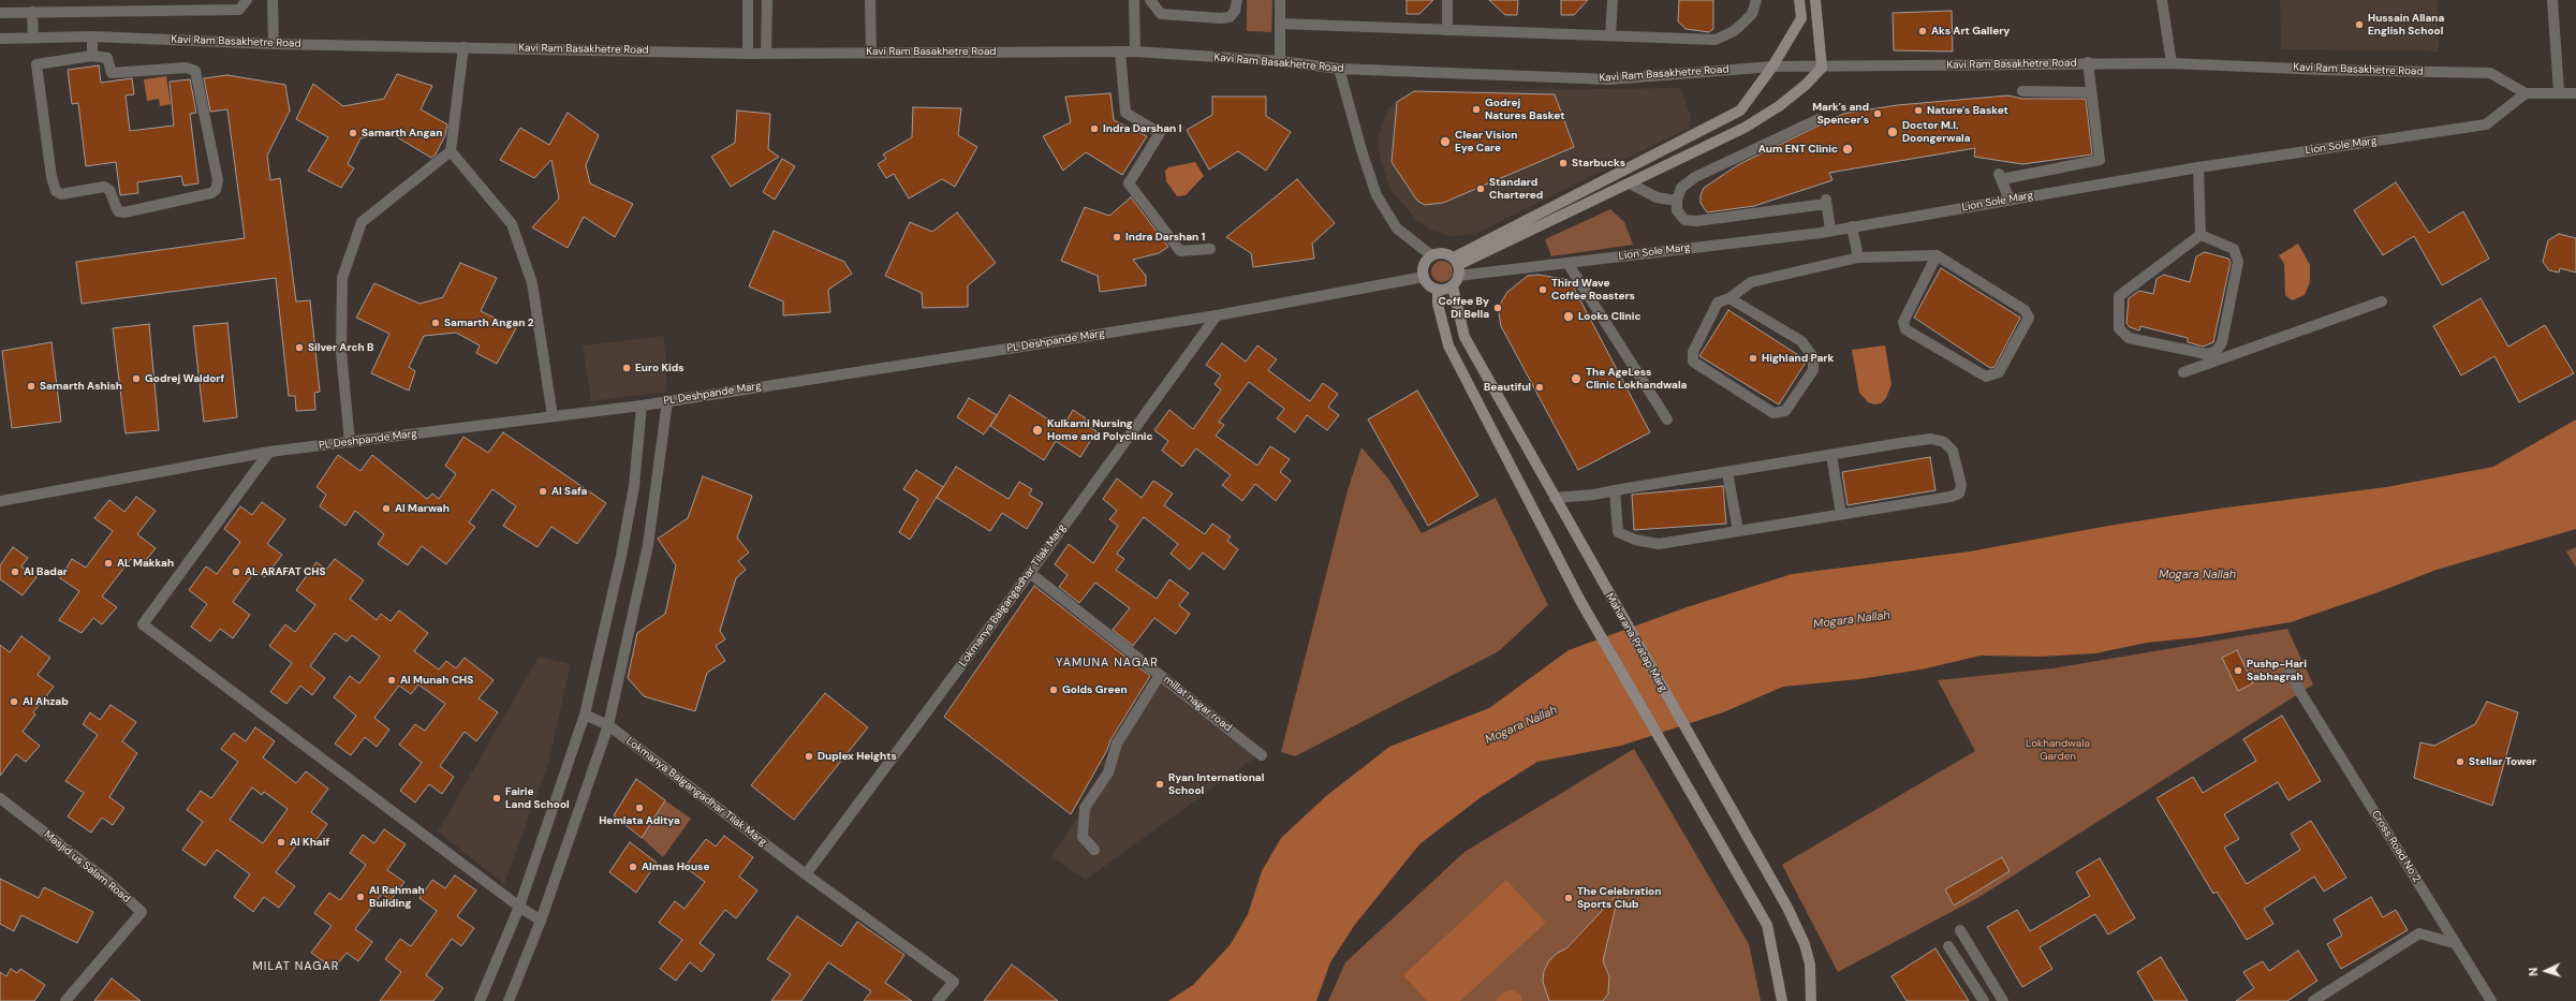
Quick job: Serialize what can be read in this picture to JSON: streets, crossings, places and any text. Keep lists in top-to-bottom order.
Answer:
{
  "streets": {
    "main road": ["Maharana Pratap Marg"],
    "street": [
      "Kavi Ram Basakhetre Road",
      "Lion Sole Marg",
      "PL Deshpande Marg",
      "Lokmanya Balgangadhar Tilak Marg",
      "millat nagar road",
      "Cross Road No 2",
      "Masjid us Salam Road"
    ]
  },
  "crossings": [
    ["Kavi Ram Basakhetre Road", "Lion Sole Marg"],
    ["Lion Sole Marg", "PL Deshpande Marg"],
    ["Lion Sole Marg", "Maharana Pratap Marg"],
    ["PL Deshpande Marg", "Lokmanya Balgangadhar Tilak Marg"],
    ["PL Deshpande Marg", "Maharana Pratap Marg"],
    ["Lokmanya Balgangadhar Tilak Marg", "millat nagar road"]
  ],
  "districts": ["YAMUNA NAGAR", "MILAT NAGAR"],
  "water": ["Mogara Nallah"],
  "parks": ["Lokhandwala Garden"],
  "places": [
    "Hussain Allana English School",
    "Aks Art Gallery",
    "Godrej Natures Basket",
    "Nature's Basket",
    "Mark's and Spencer's",
    "Indra Darshan I",
    "Doctor M.I. Doongerwala",
    "Samarth Angan",
    "Clear Vision Eye Care",
    "Aum ENT Clinic",
    "Starbucks",
    "Standard Chartered",
    "Indra Darshan 1",
    "Third Wave Coffee Roasters",
    "Coffee By Di Bella",
    "Looks Clinic",
    "Samarth Angan 2",
    "Silver Arch B",
    "Highland Park",
    "Euro Kids",
    "Godrej Waldorf",
    "The AgeLess Clinic Lokhandwala",
    "Samarth Ashish",
    "Beautiful",
    "Kulkarni Nursing Home and Polyclinic",
    "Al Safa",
    "Al Marwah",
    "AL Makkah",
    "Al Badar",
    "AL ARAFAT CHS",
    "Pushp-Hari Sabhagrah",
    "Al Munah CHS",
    "Golds Green",
    "Al Ahzab",
    "Duplex Heights",
    "Stellar Tower",
    "Ryan International School",
    "Fairie Land School",
    "Hemlata Aditya",
    "Al Khaif",
    "Almas House",
    "Al Rahmah Building",
    "The Celebration Sports Club"
  ],
  "north": "left"
}
